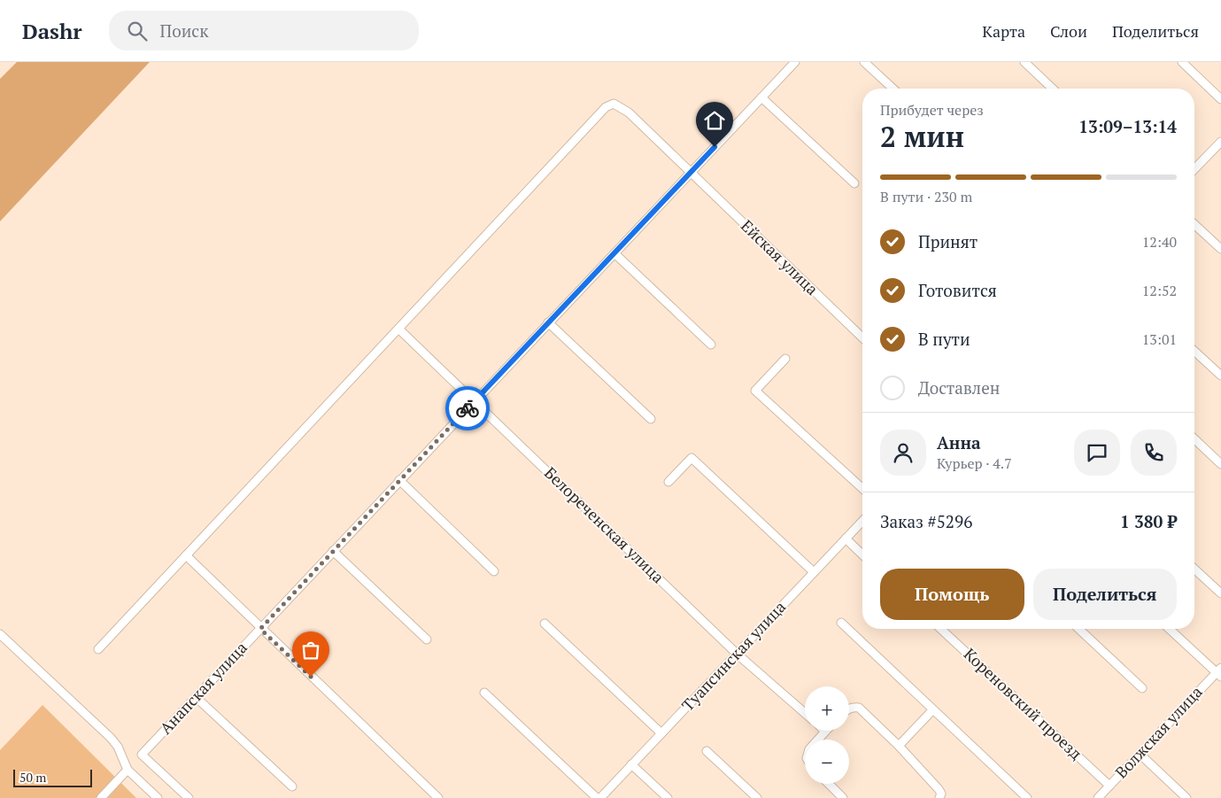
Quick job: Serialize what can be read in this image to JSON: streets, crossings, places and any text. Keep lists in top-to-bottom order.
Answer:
{
  "streets": {
    "street": [
      "Ейская улица",
      "Белореченская улица",
      "Туапсинская улица",
      "Анапская улица",
      "Кореновский проезд",
      "Волжская улица"
    ]
  },
  "crossings": [
    ["Ейская улица", "Белореченская улица"],
    ["Ейская улица", "Анапская улица"],
    ["Белореченская улица", "Туапсинская улица"],
    ["Белореченская улица", "Анапская улица"],
    ["Кореновский проезд", "Волжская улица"]
  ],
  "scale_bar": "50 m",
  "page": {
    "header": "Dashr",
    "search": "Поиск",
    "nav": ["Карта", "Слои", "Поделиться"],
    "heading": ["2 мин", "Прибудет через", "13:09–13:14"],
    "panel": [
      "Анна",
      "Курьер · 4.7",
      "Заказ #5296",
      "1 380 ₽"
    ],
    "bar": "В пути · 230 m",
    "list": [
      ["Принят", "12:40"],
      ["Готовится", "12:52"],
      ["В пути", "13:01"],
      "Доставлен"
    ],
    "buttons": ["Помощь", "Поделиться"],
    "map_buttons": ["+", "−"],
    "scale": "50 m"
  }
}
